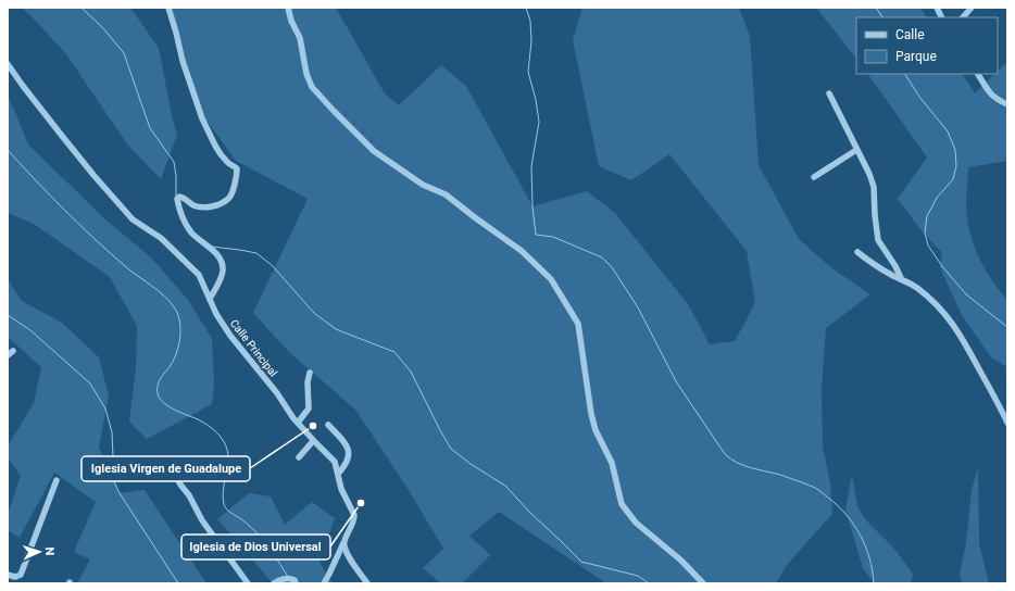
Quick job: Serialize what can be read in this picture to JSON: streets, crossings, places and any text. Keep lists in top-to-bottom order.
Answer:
{
  "streets": {
    "street": ["Calle Principal"]
  },
  "places": ["Iglesia Virgen de Guadalupe", "Iglesia de Dios Universal"],
  "legend": ["Calle", "Parque"],
  "north": "right"
}
